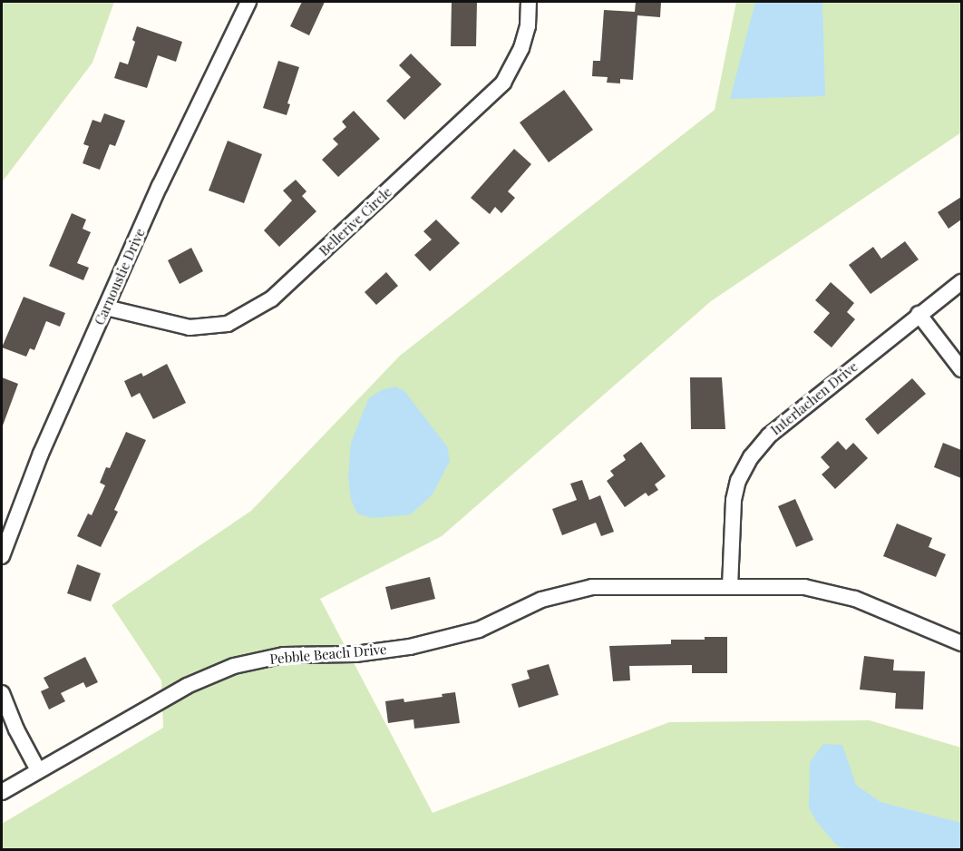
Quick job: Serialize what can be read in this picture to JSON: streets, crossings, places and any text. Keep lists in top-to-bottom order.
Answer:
{
  "streets": {
    "street": [
      "Bellerive Circle",
      "Carnoustie Drive",
      "Interlachen Drive",
      "Pebble Beach Drive"
    ]
  },
  "crossings": [
    ["Bellerive Circle", "Carnoustie Drive"],
    ["Interlachen Drive", "Pebble Beach Drive"]
  ]
}
